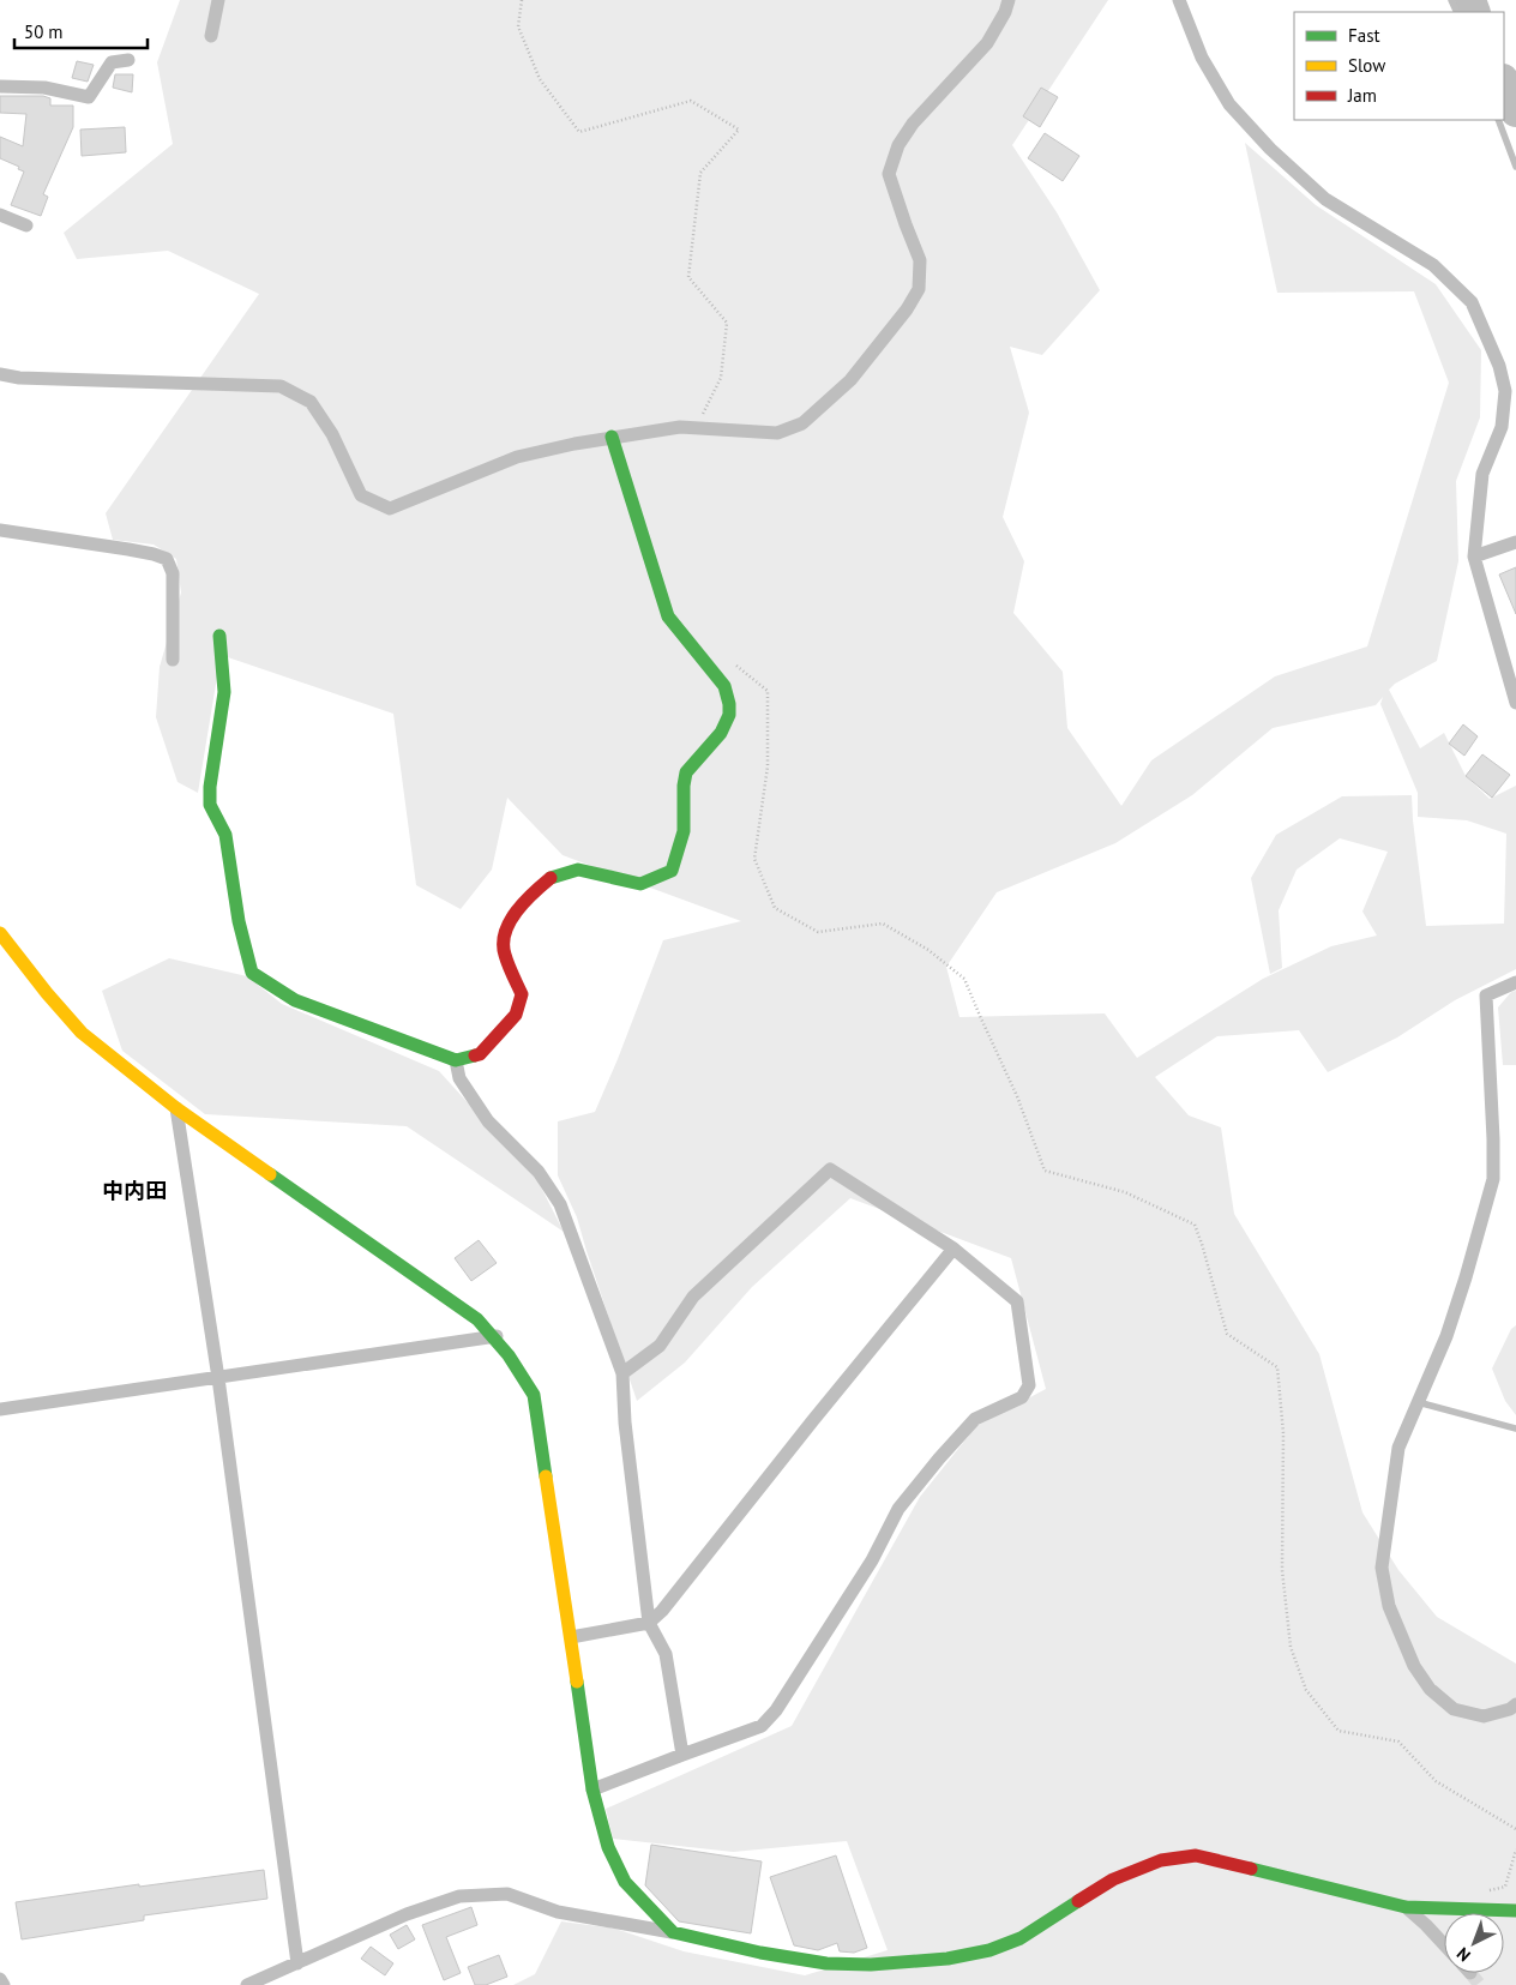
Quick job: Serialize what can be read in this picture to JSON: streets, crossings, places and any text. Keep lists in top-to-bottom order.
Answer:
{
  "districts": ["中内田"],
  "legend": ["Fast", "Slow", "Jam"],
  "scale_bar": "50 m",
  "north": "bottom left"
}
